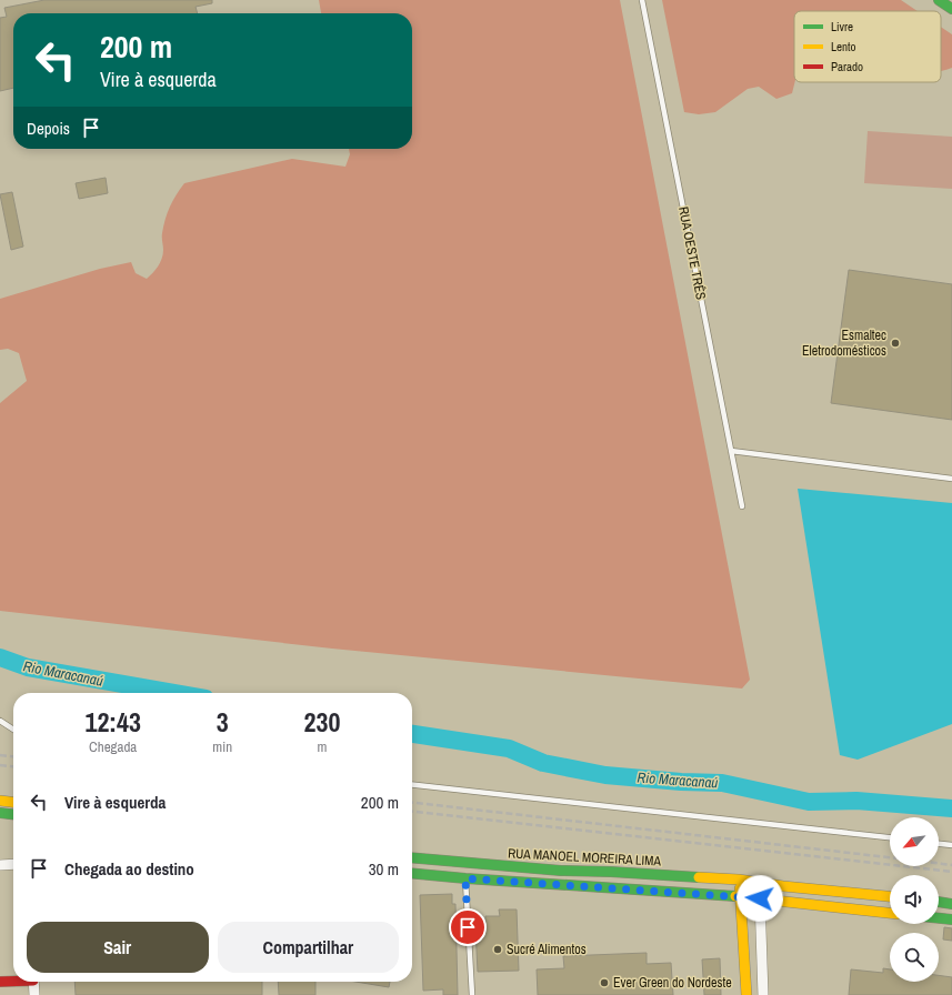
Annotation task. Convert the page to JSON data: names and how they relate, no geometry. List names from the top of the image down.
{
  "streets": {
    "street": ["RUA MANOEL MOREIRA LIMA"],
    "lane": ["RUA OESTE TRÊS"]
  },
  "water": ["Rio Maracanaú"],
  "places": ["Esmaltec Eletrodomésticos", "Sucré Alimentos", "Ever Green do Nordeste"],
  "legend": ["Livre", "Lento", "Parado"],
  "north": "bottom left",
  "page": {
    "turn": ["200 m", "Vire à esquerda"],
    "then": "Depois",
    "eta": [
      "12:43",
      "Chegada",
      "3",
      "min",
      "230",
      "m"
    ],
    "list": [
      {
        "name": "Vire à esquerda",
        "value": "200 m"
      },
      {
        "name": "Chegada ao destino",
        "value": "30 m"
      }
    ],
    "buttons": ["Sair", "Compartilhar"]
  }
}
